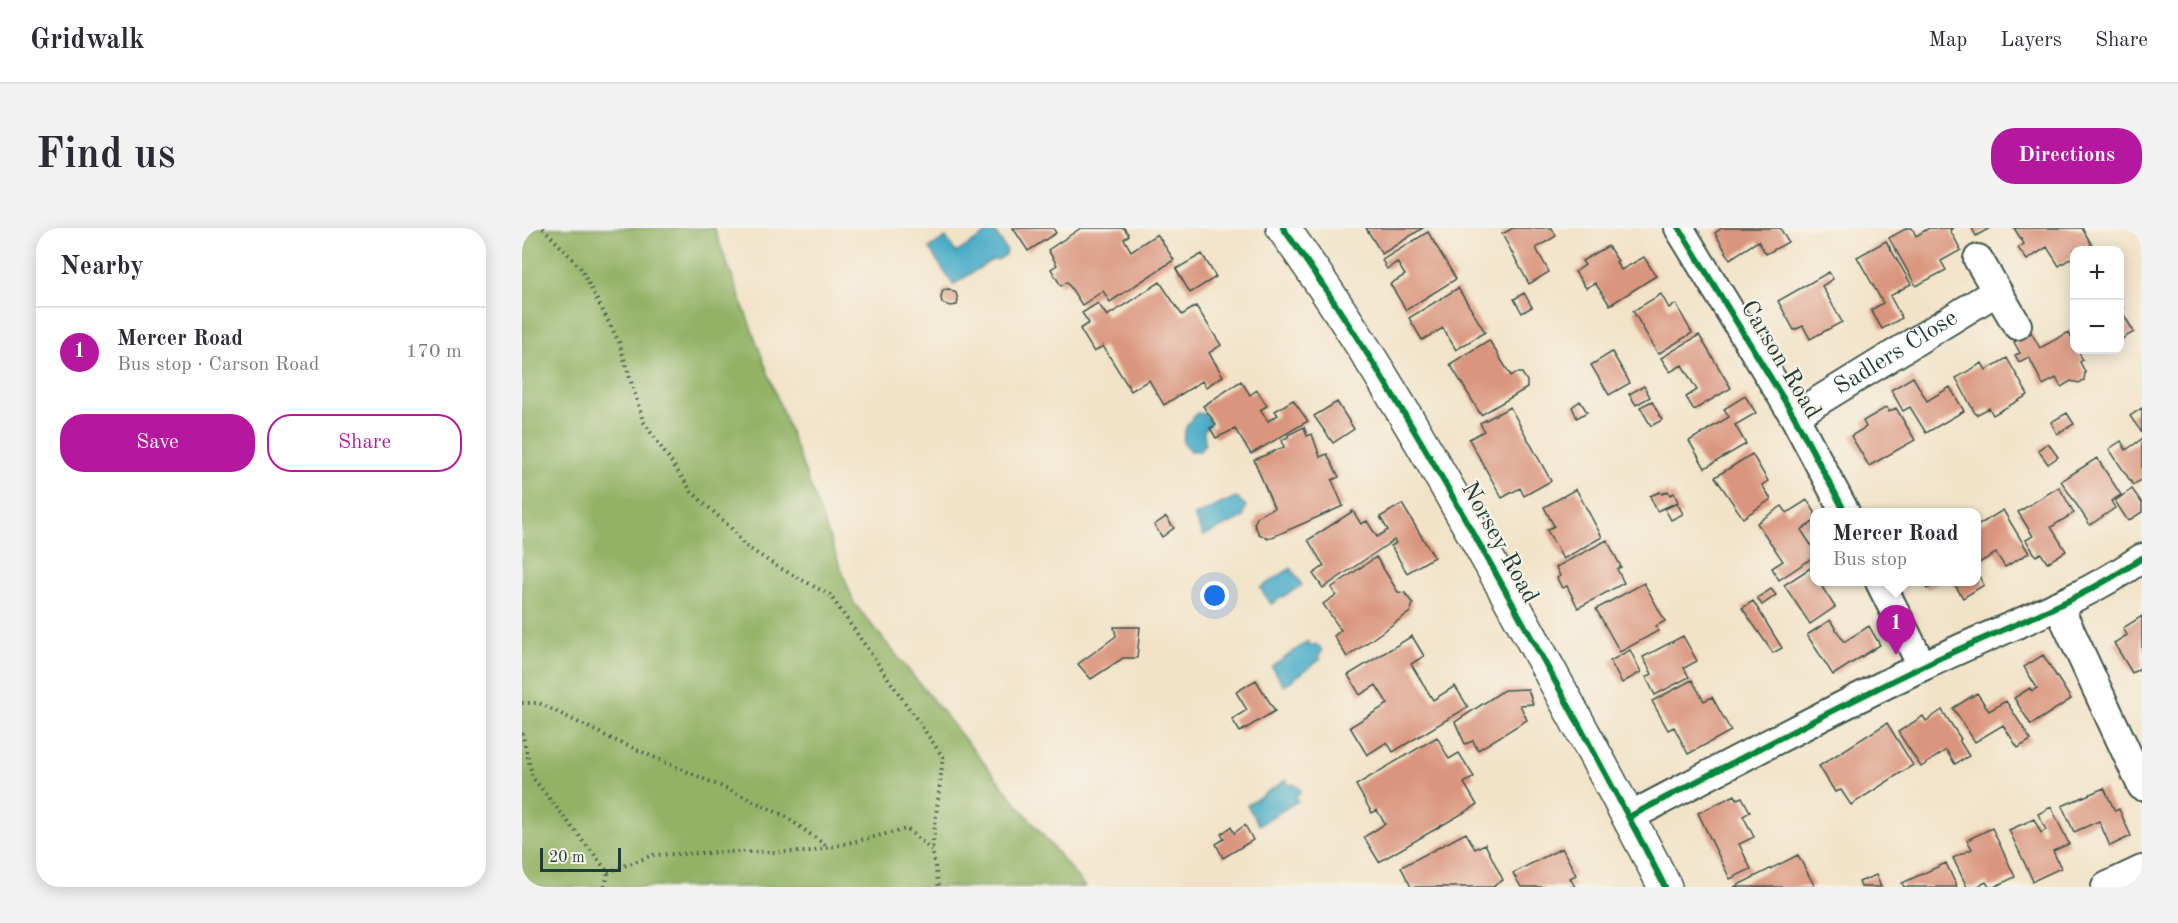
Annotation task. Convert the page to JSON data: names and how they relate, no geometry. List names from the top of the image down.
{
  "streets": {
    "street": ["Sadlers Close", "Carson Road", "Norsey Road"]
  },
  "crossings": [
    ["Sadlers Close", "Carson Road"]
  ],
  "scale_bar": "20 m",
  "page": {
    "header": "Gridwalk",
    "nav": ["Map", "Layers", "Share"],
    "buttons": [
      "Directions",
      ["Save", "Share"]
    ],
    "title": "Find us",
    "heading": "Nearby",
    "map_buttons": ["+", "−"],
    "list": [
      {
        "mark": "1",
        "name": "Mercer Road",
        "note": "Bus stop · Carson Road",
        "value": "170 m"
      }
    ],
    "popup": ["Mercer Road", "Bus stop"],
    "pins": "1",
    "scale": "20 m"
  }
}
